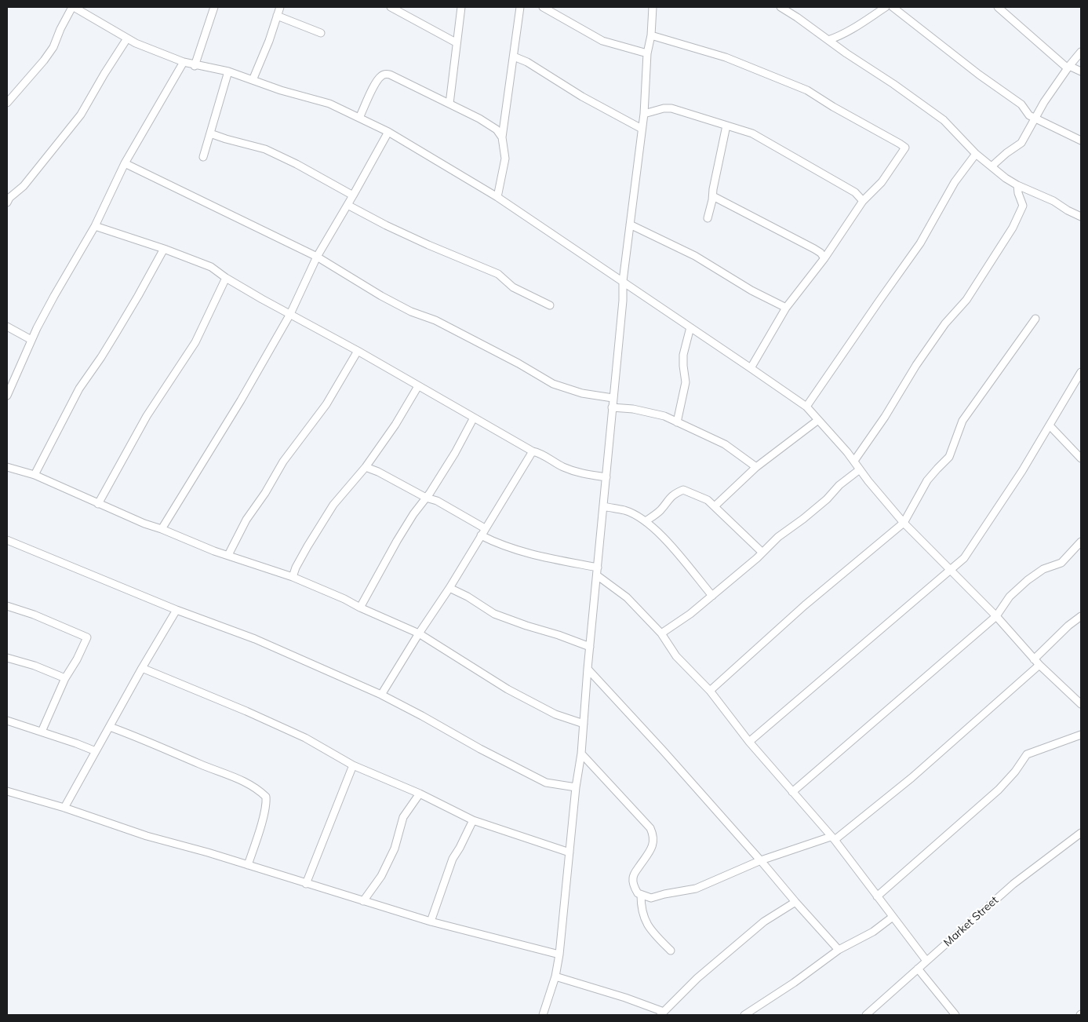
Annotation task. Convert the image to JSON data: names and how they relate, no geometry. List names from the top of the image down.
{
  "streets": {
    "street": ["Market Street"]
  }
}
